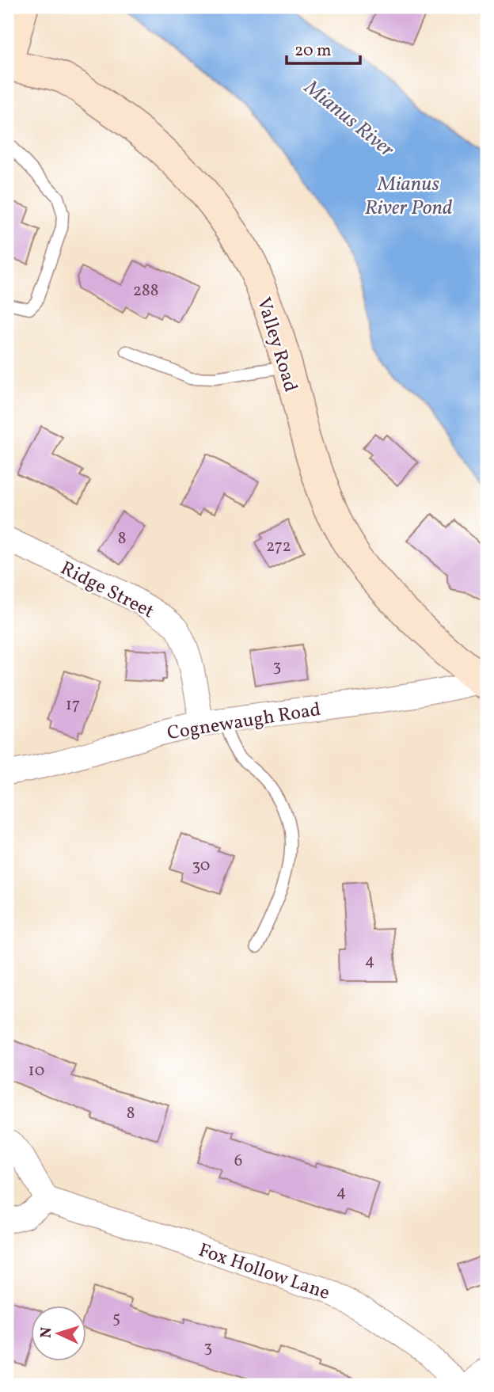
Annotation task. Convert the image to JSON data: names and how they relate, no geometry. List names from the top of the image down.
{
  "streets": {
    "main road": ["Valley Road"],
    "street": ["Ridge Street", "Cognewaugh Road", "Fox Hollow Lane"]
  },
  "crossings": [
    ["Valley Road", "Cognewaugh Road"],
    ["Ridge Street", "Cognewaugh Road"]
  ],
  "water": ["Mianus River", "Mianus River Pond"],
  "house_numbers": [
    "288",
    "8",
    "272",
    "3",
    "17",
    "30",
    "4",
    "10",
    "8",
    "6",
    "4",
    "5",
    "3"
  ],
  "scale_bar": "20 m",
  "north": "left"
}
